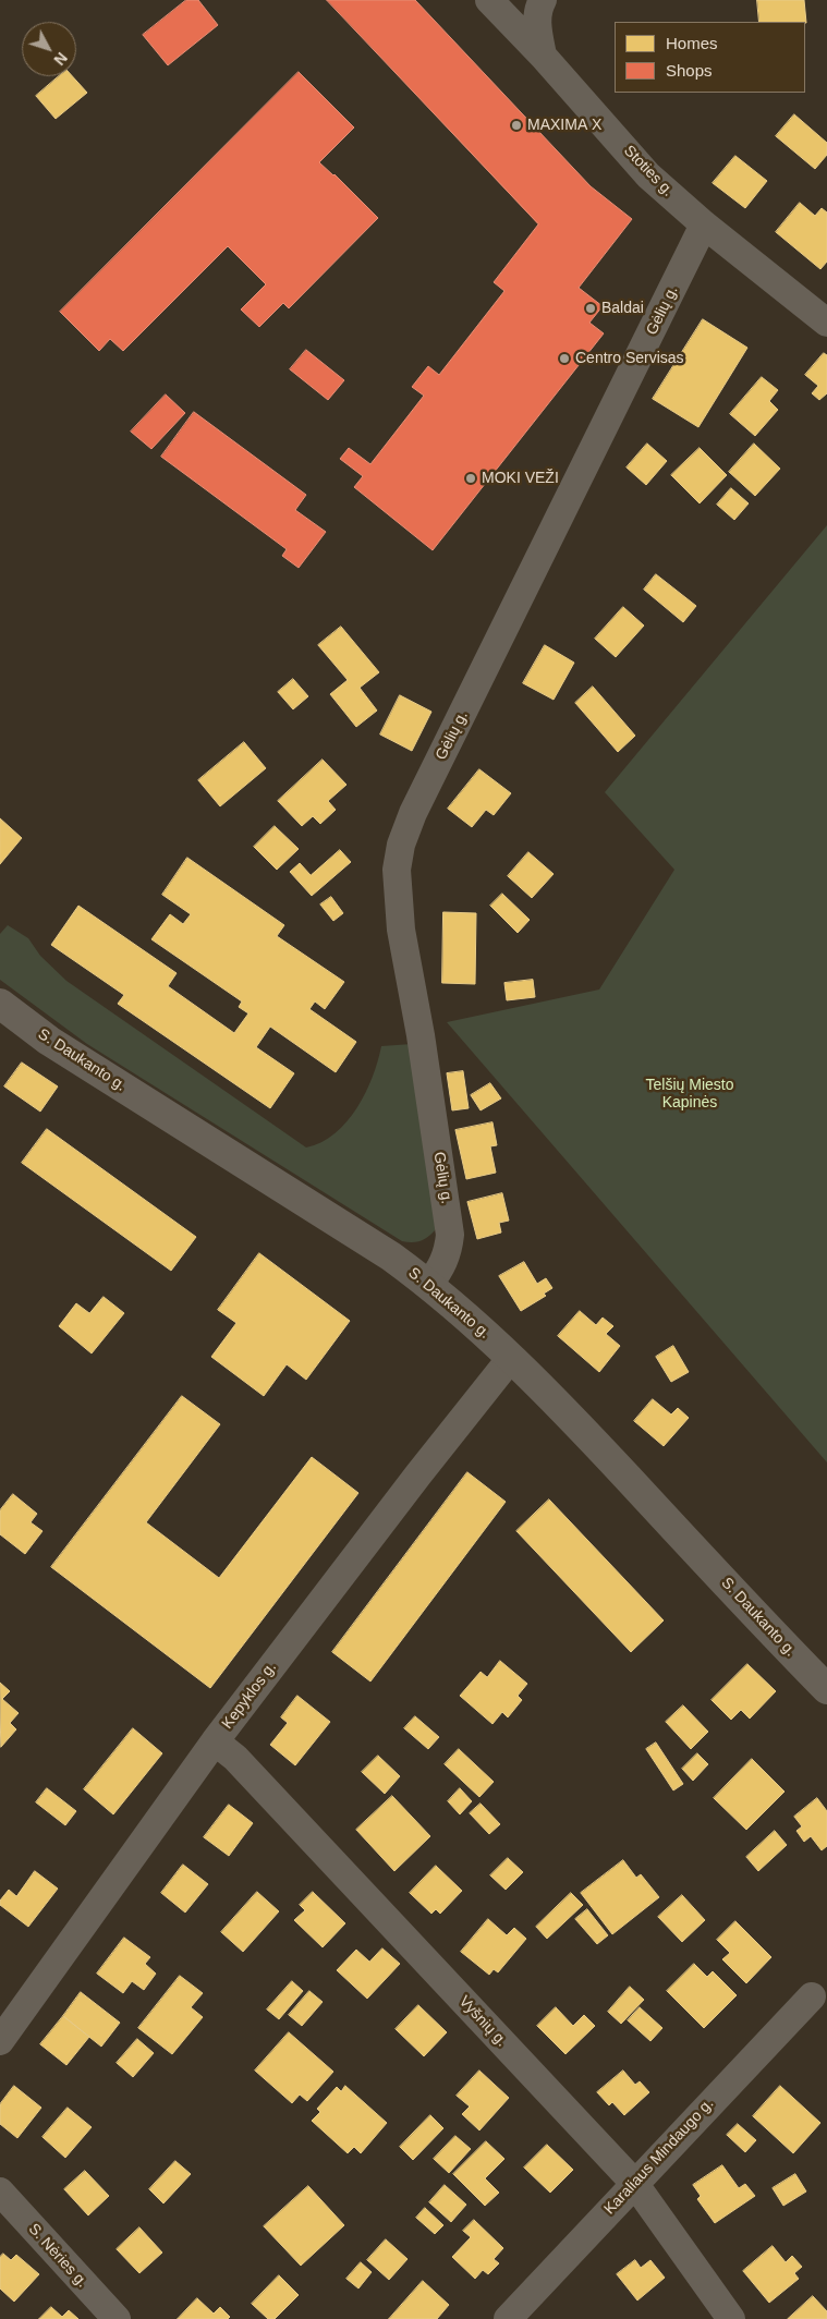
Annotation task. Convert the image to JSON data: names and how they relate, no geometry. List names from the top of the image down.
{
  "streets": {
    "main road": ["S. Daukanto g."],
    "street": [
      "Stoties g.",
      "Gėlių g.",
      "Kepyklos g.",
      "Vyšnių g.",
      "Karaliaus Mindaugo g.",
      "S. Nėries g."
    ]
  },
  "crossings": [
    ["Stoties g.", "Gėlių g."],
    ["Gėlių g.", "S. Daukanto g."],
    ["S. Daukanto g.", "Kepyklos g."],
    ["Kepyklos g.", "Vyšnių g."],
    ["Vyšnių g.", "Karaliaus Mindaugo g."]
  ],
  "parks": ["Telšių Miesto Kapinės"],
  "places": [
    "MAXIMA X",
    "Baldai",
    "Centro Servisas",
    "MOKI VEŽI"
  ],
  "legend": ["Homes", "Shops"],
  "north": "bottom right"
}
